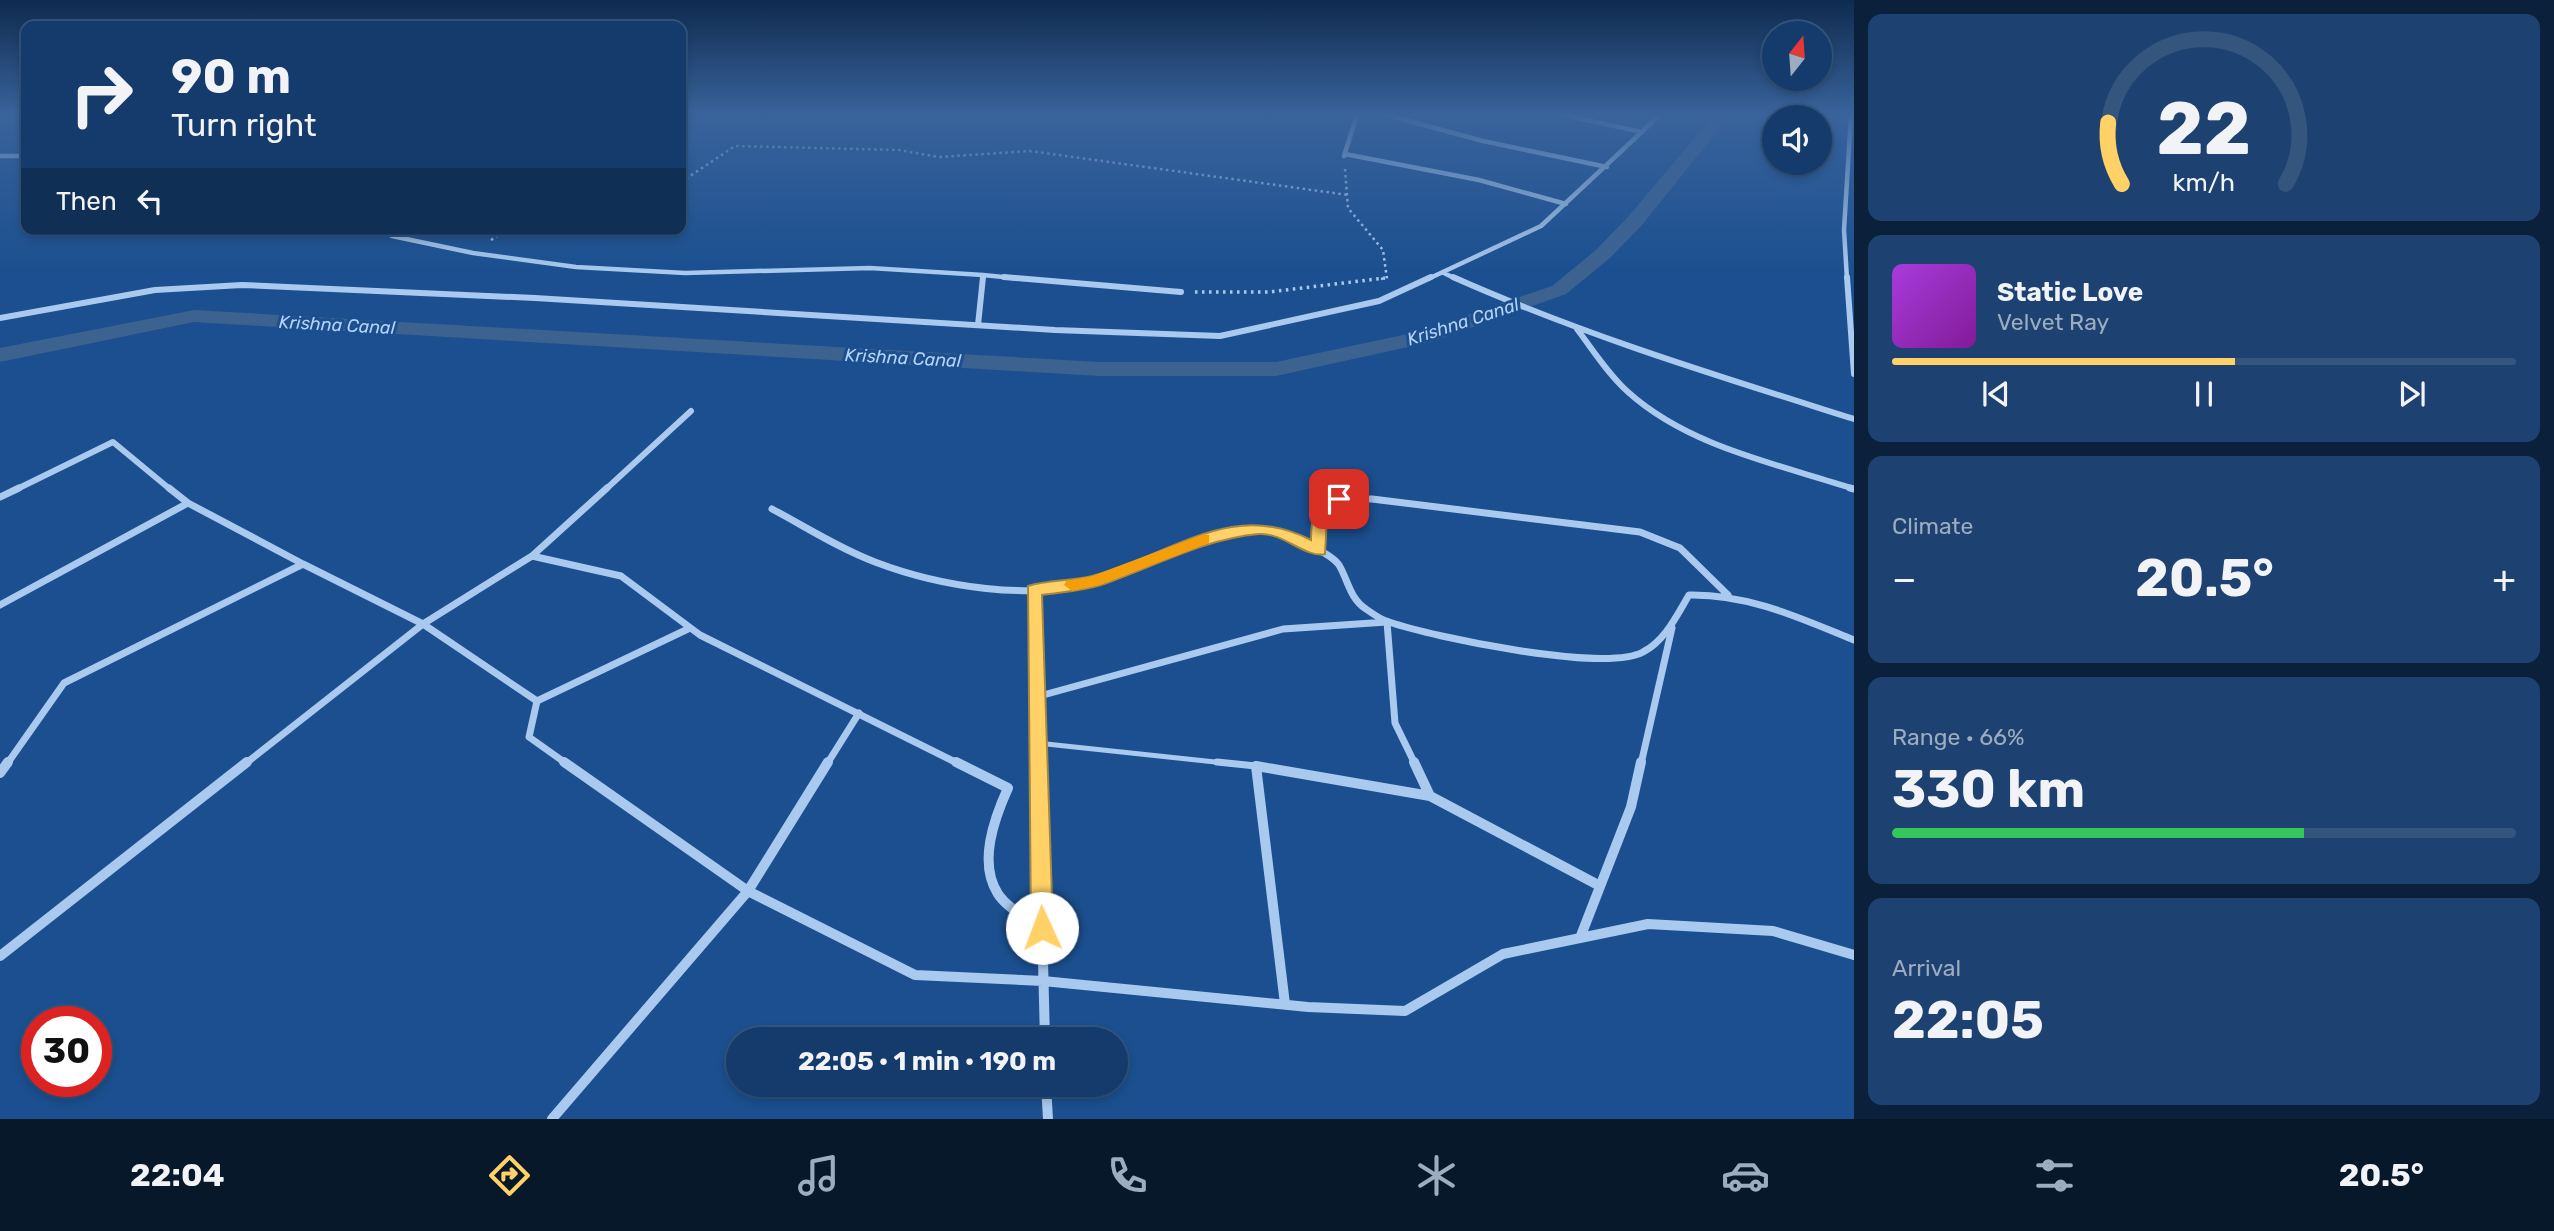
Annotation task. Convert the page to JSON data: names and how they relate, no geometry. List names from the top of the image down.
{
  "water": ["Krishna Canal"],
  "north": "top",
  "page": {
    "turn": ["90 m", "Turn right"],
    "then": "Then",
    "song": ["Static Love", "Velvet Ray"],
    "tile": [
      "Climate",
      ["Range · 66%", "330 km"],
      ["Arrival", "22:05"]
    ],
    "heat": ["−", "20.5°", "+"],
    "limit": "30",
    "trip": "22:05 · 1 min · 190 m",
    "tabs": ["22:04", "20.5°"],
    "gauge": ["22", "km/h"]
  }
}
